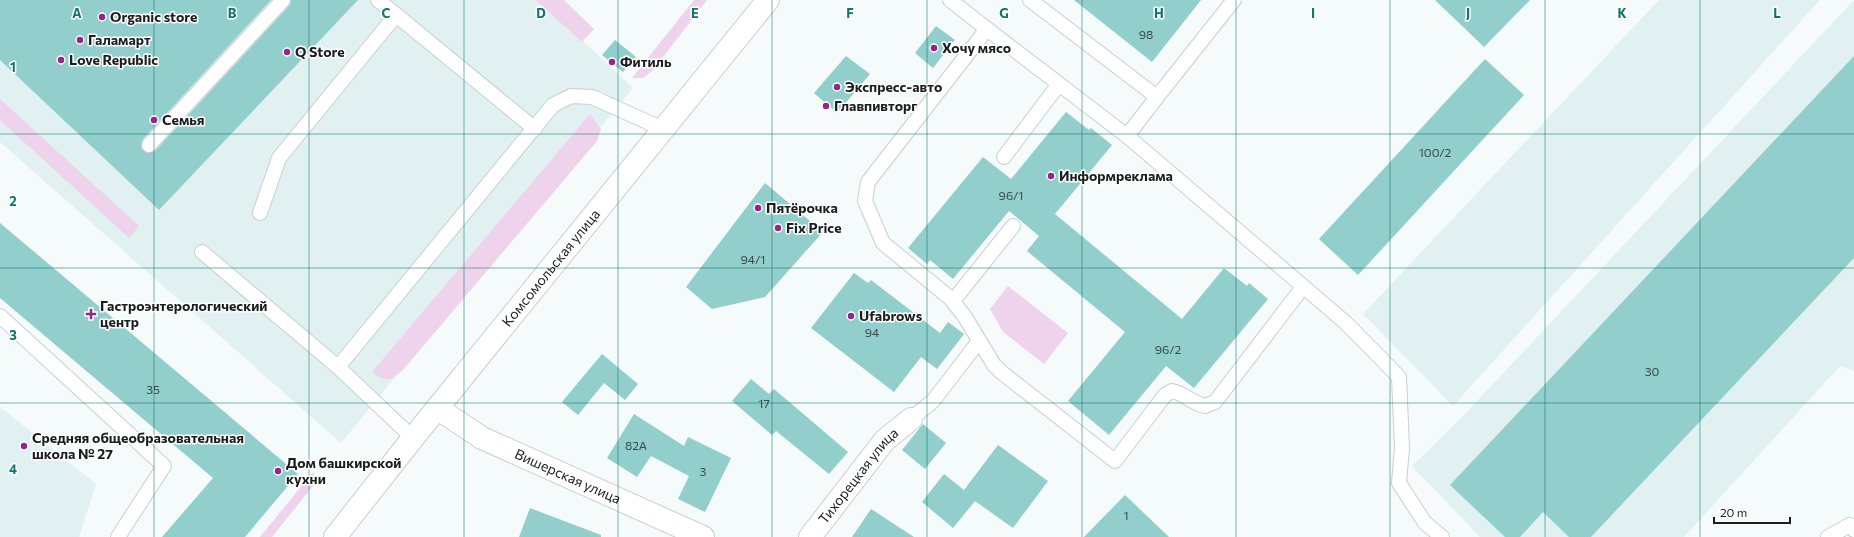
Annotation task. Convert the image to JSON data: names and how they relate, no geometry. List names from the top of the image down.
{
  "streets": {
    "main road": ["Комсомольская улица", "Вишерская улица", "Тихорецкая улица"]
  },
  "crossings": [
    ["Комсомольская улица", "Вишерская улица"]
  ],
  "places": {
    "other": [
      "Organic store",
      "Галамарт",
      "Хочу мясо",
      "Q Store",
      "Love Republic",
      "Фитиль",
      "Экспресс-авто",
      "Главпивторг",
      "Семья",
      "Информреклама",
      "Пятёрочка",
      "Fix Price",
      "Ufabrows",
      "Средняя общеобразовательная школа № 27",
      "Дом башкирской кухни"
    ],
    "health": ["Гастроэнтерологический центр"]
  },
  "house_numbers": [
    "98",
    "100/2",
    "96/1",
    "94/1",
    "94",
    "96/2",
    "30",
    "35",
    "17",
    "82А",
    "3",
    "1"
  ],
  "scale_bar": "20 m",
  "grid": {
    "columns": [
      "A",
      "B",
      "C",
      "D",
      "E",
      "F",
      "G",
      "H",
      "I",
      "J",
      "K",
      "L"
    ],
    "rows": [
      "1",
      "2",
      "3",
      "4"
    ]
  }
}
